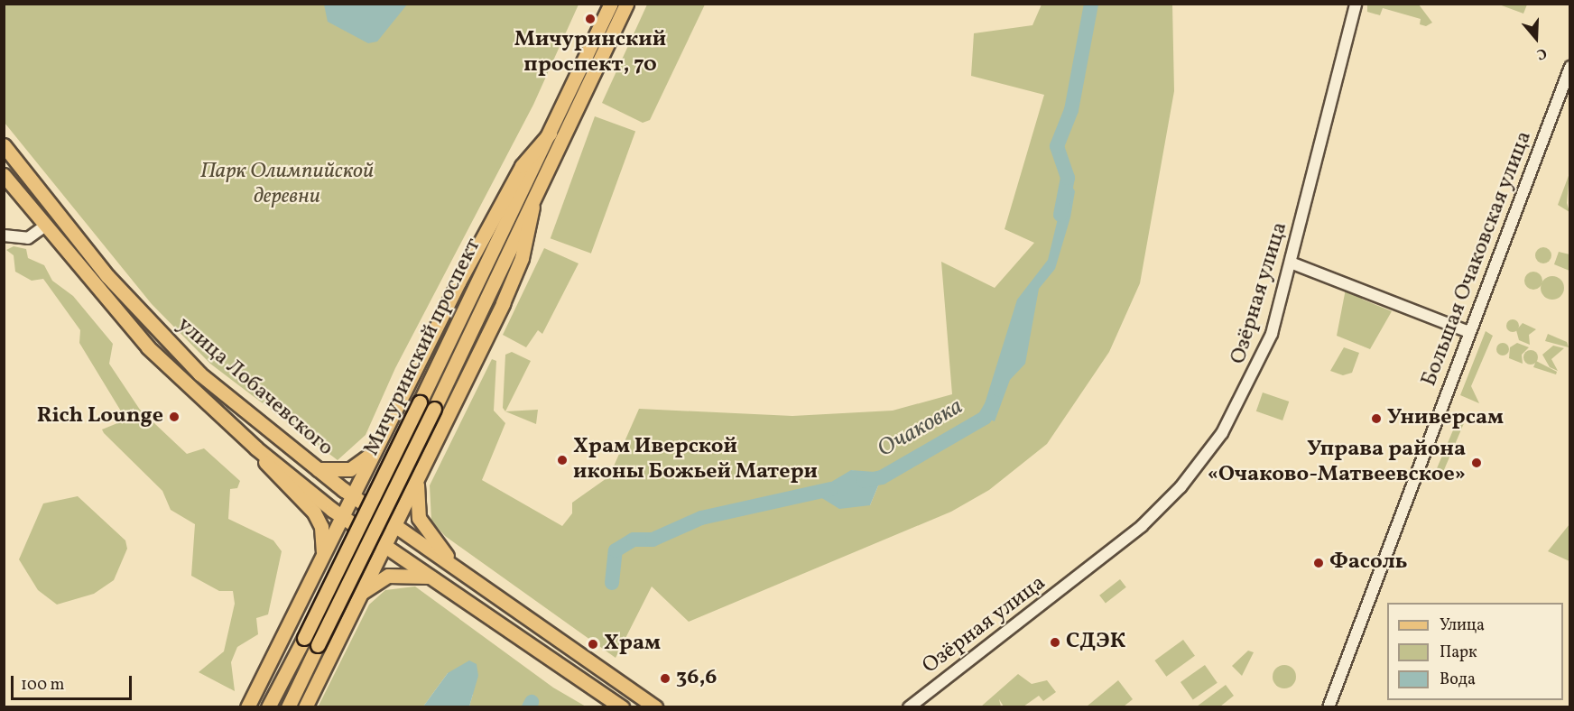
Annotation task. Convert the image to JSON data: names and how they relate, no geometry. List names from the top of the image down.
{
  "streets": {
    "main road": ["Мичуринский проспект", "улица Лобачевского"],
    "street": ["Большая Очаковская улица", "Озёрная улица"]
  },
  "water": ["Очаковка"],
  "parks": ["Парк Олимпийской деревни"],
  "places": [
    "Мичуринский проспект, 70",
    "Rich Lounge",
    "Универсам",
    "Храм Иверской иконы Божьей Матери",
    "Управа района «Очаково-Матвеевское»",
    "Фасоль",
    "СДЭК",
    "Храм",
    "36,6"
  ],
  "legend": ["Улица", "Парк", "Вода"],
  "scale_bar": "100 m",
  "north": "bottom"
}
